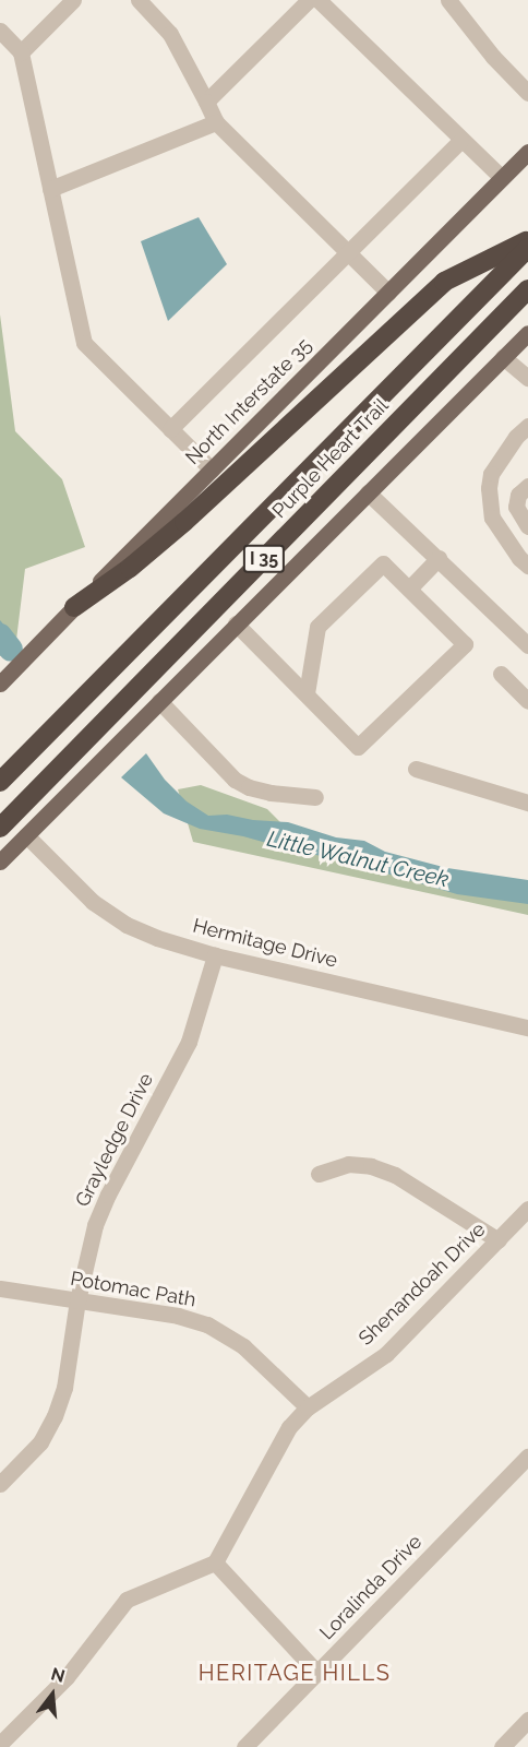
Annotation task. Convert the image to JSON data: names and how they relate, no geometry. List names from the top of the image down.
{
  "streets": {
    "highway": ["Purple Heart Trail", "I 35"],
    "main road": ["North Interstate 35"],
    "street": [
      "Hermitage Drive",
      "Grayledge Drive",
      "Shenandoah Drive",
      "Potomac Path",
      "Loralinda Drive"
    ]
  },
  "crossings": [
    ["Hermitage Drive", "Grayledge Drive"],
    ["Grayledge Drive", "Potomac Path"],
    ["Shenandoah Drive", "Potomac Path"]
  ],
  "districts": ["HERITAGE HILLS"],
  "water": ["Little Walnut Creek"],
  "north": "top"
}
